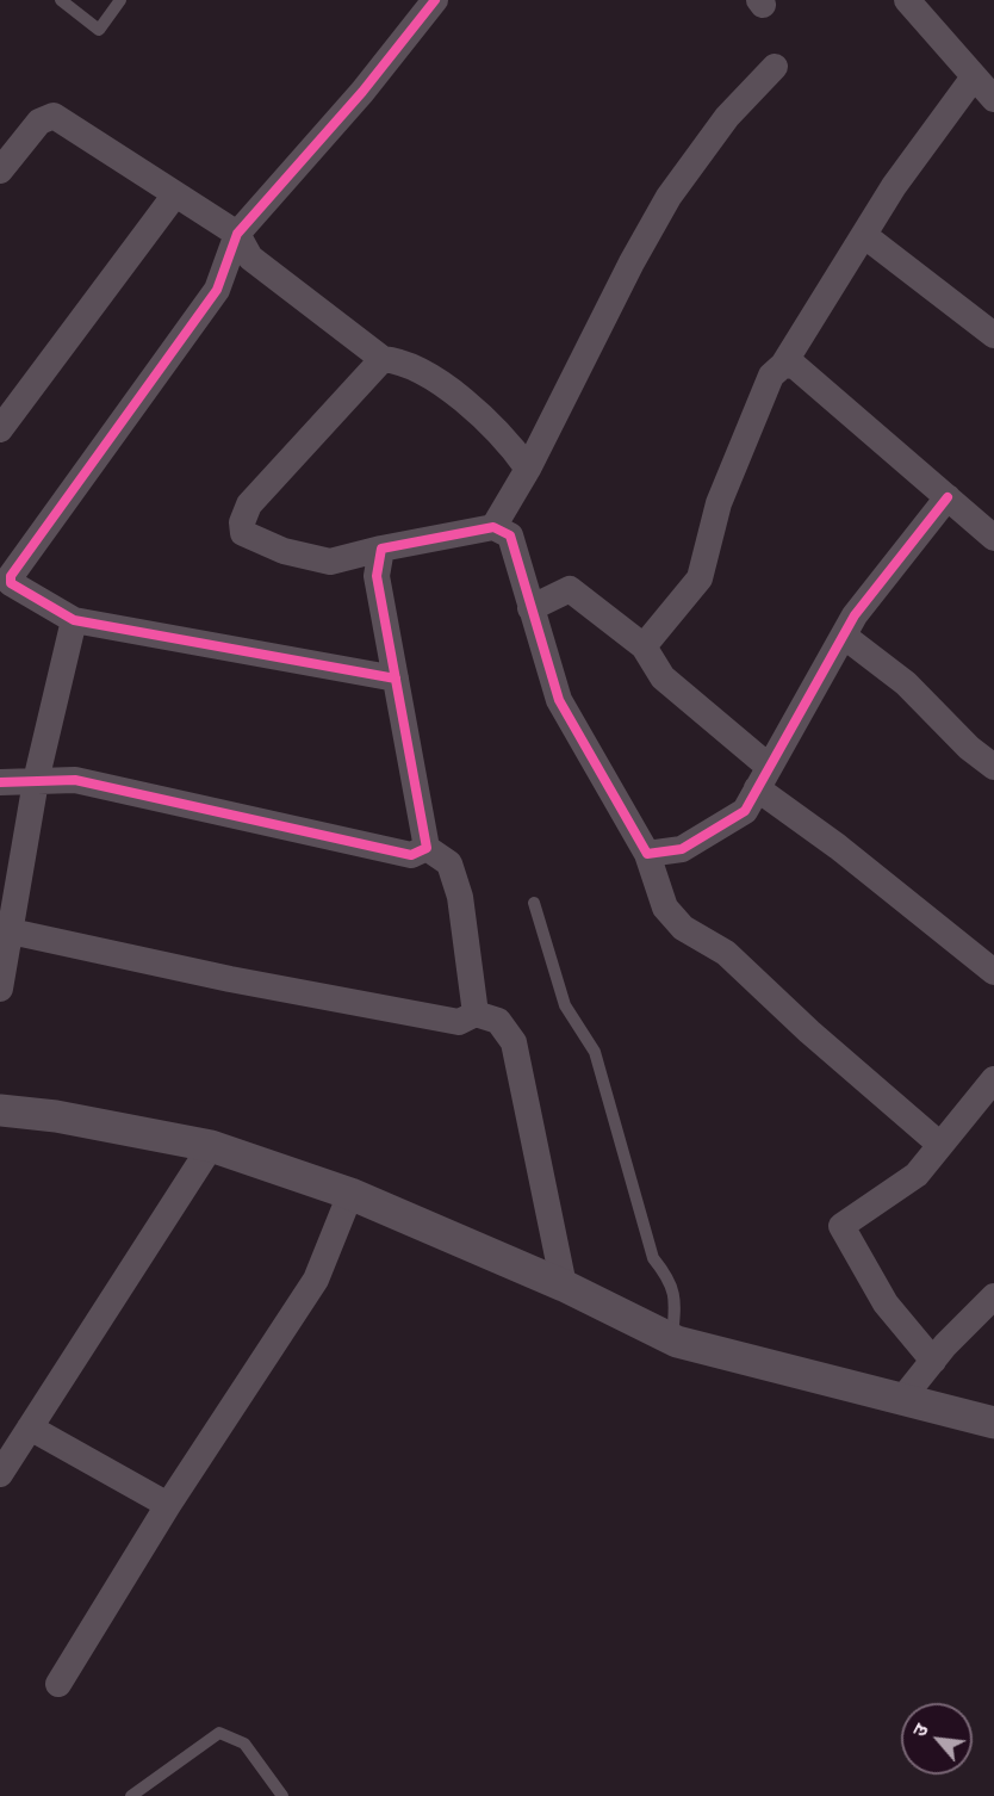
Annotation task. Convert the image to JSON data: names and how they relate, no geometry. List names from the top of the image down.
{
  "north": "top left"
}
